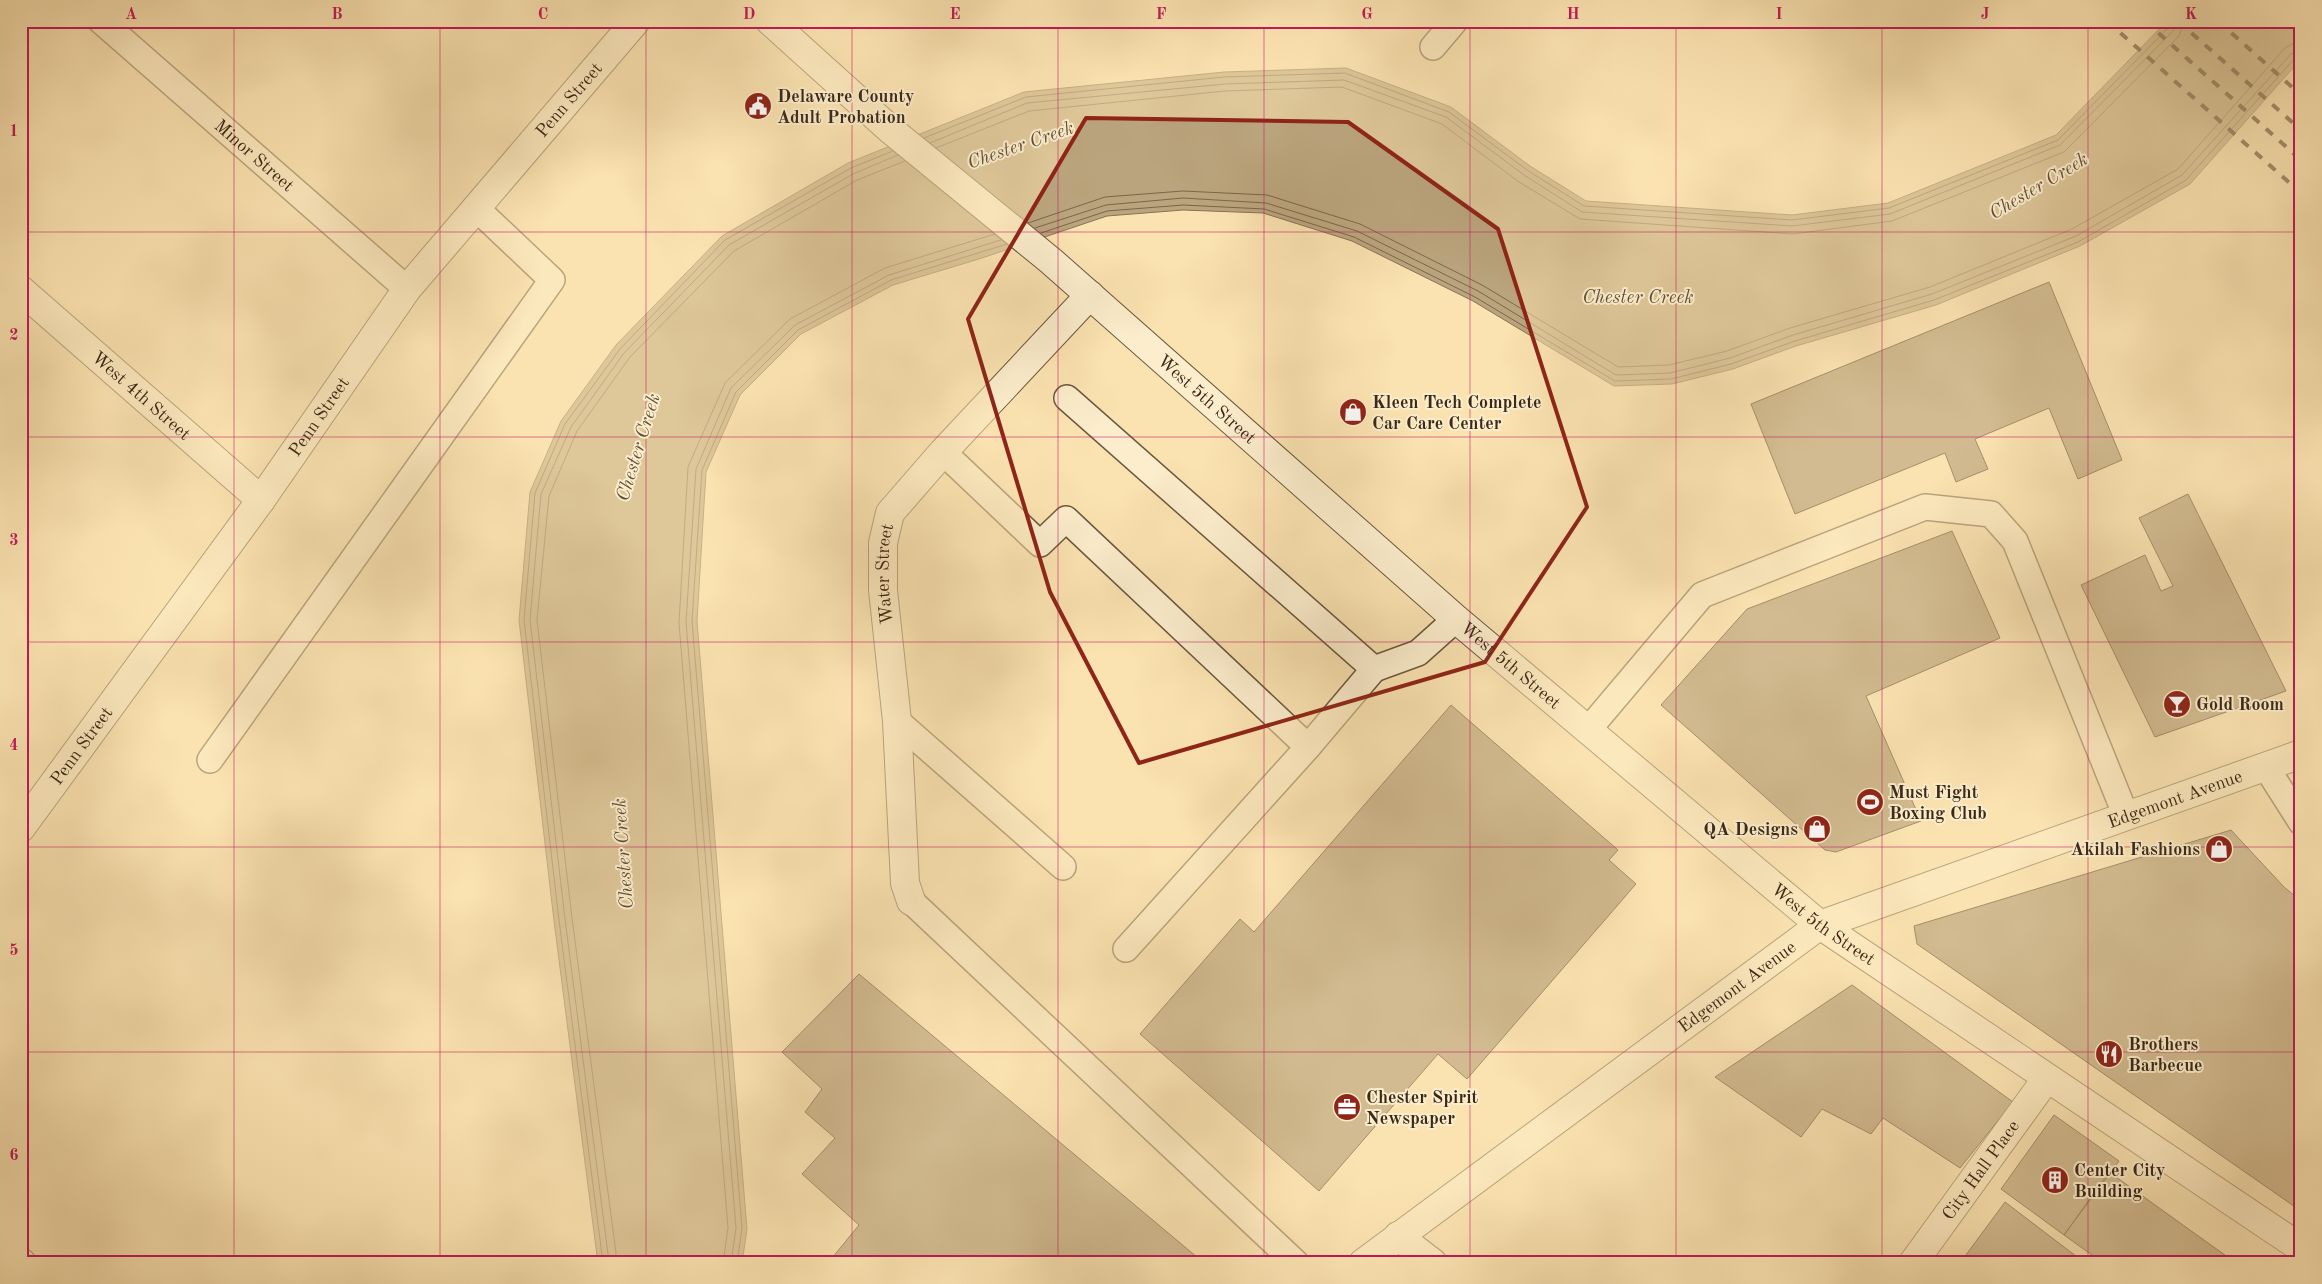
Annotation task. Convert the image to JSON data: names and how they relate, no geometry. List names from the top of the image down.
{
  "streets": {
    "street": [
      "Penn Street",
      "West 4th Street",
      "West 5th Street",
      "Water Street",
      "Edgemont Avenue",
      "City Hall Place"
    ],
    "lane": ["Minor Street"]
  },
  "crossings": [
    ["Penn Street", "Minor Street"],
    ["Penn Street", "West 4th Street"],
    ["West 5th Street", "Water Street"],
    ["West 5th Street", "Edgemont Avenue"],
    ["West 5th Street", "City Hall Place"]
  ],
  "water": ["Chester Creek"],
  "places": {
    "public building": ["Delaware County Adult Probation"],
    "shop": ["Kleen Tech Complete Car Care Center", "QA Designs", "Akilah Fashions"],
    "bar": ["Gold Room"],
    "sports": ["Must Fight Boxing Club"],
    "restaurant": ["Brothers Barbecue"],
    "office": ["Chester Spirit Newspaper"],
    "building": ["Center City Building"]
  },
  "grid": {
    "columns": [
      "A",
      "B",
      "C",
      "D",
      "E",
      "F",
      "G",
      "H",
      "I",
      "J",
      "K"
    ],
    "rows": [
      "1",
      "2",
      "3",
      "4",
      "5",
      "6"
    ]
  }
}
